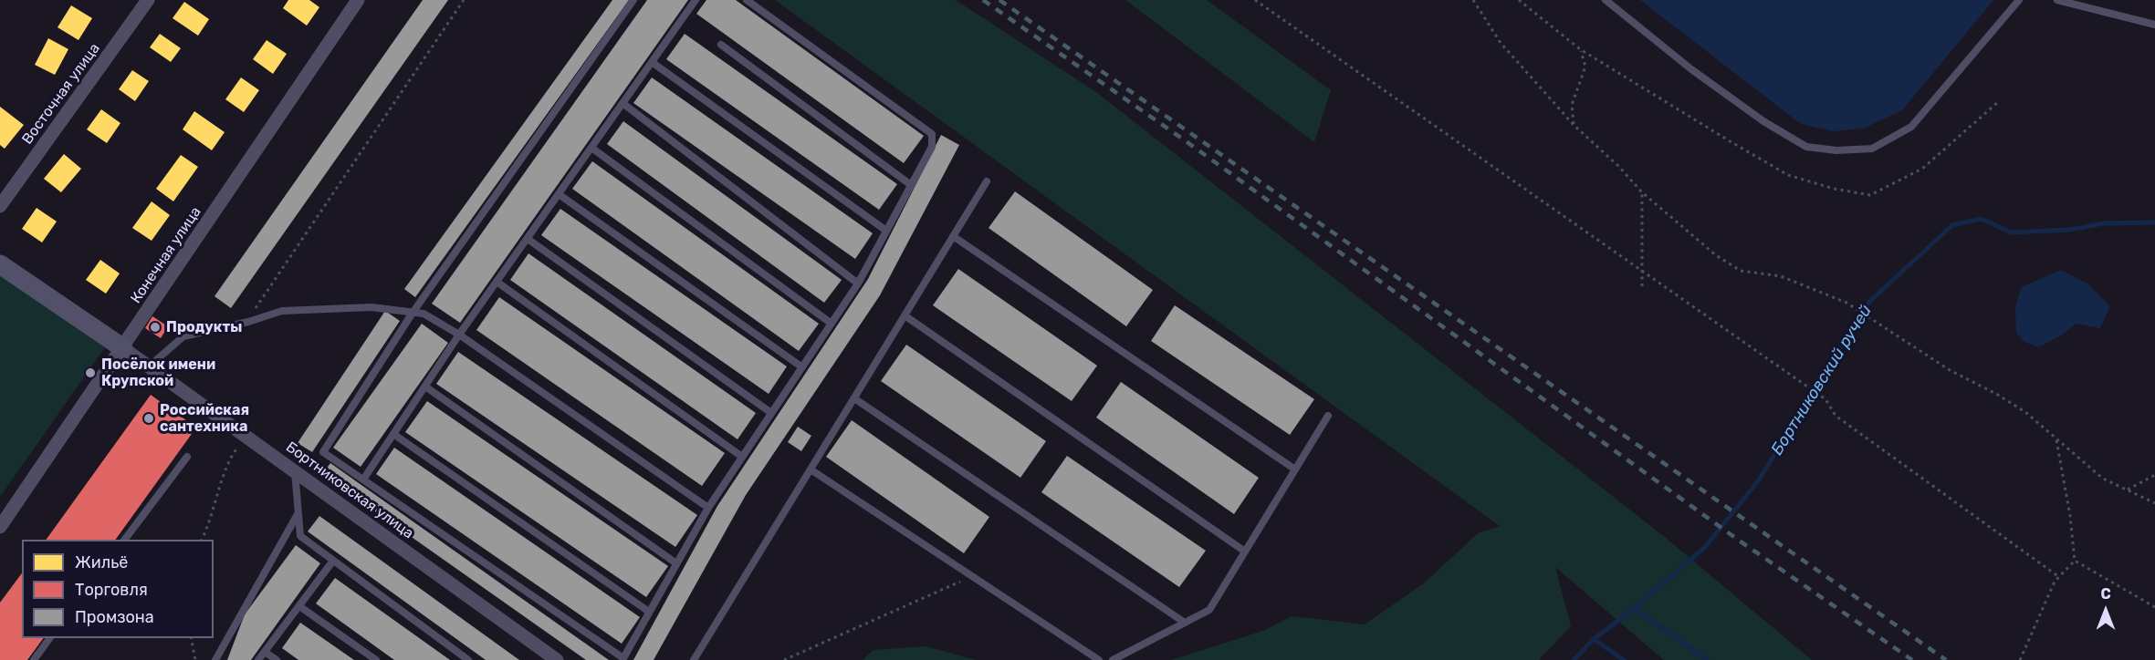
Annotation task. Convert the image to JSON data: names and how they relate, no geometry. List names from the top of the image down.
{
  "streets": {
    "street": ["Восточная улица", "Конечная улица", "Бортниковская улица"]
  },
  "crossings": [
    ["Конечная улица", "Бортниковская улица"]
  ],
  "water": ["Бортниковский ручей"],
  "places": ["Продукты", "Посёлок имени Крупской", "Российская сантехника"],
  "legend": ["Жильё", "Торговля", "Промзона"],
  "north": "top"
}
